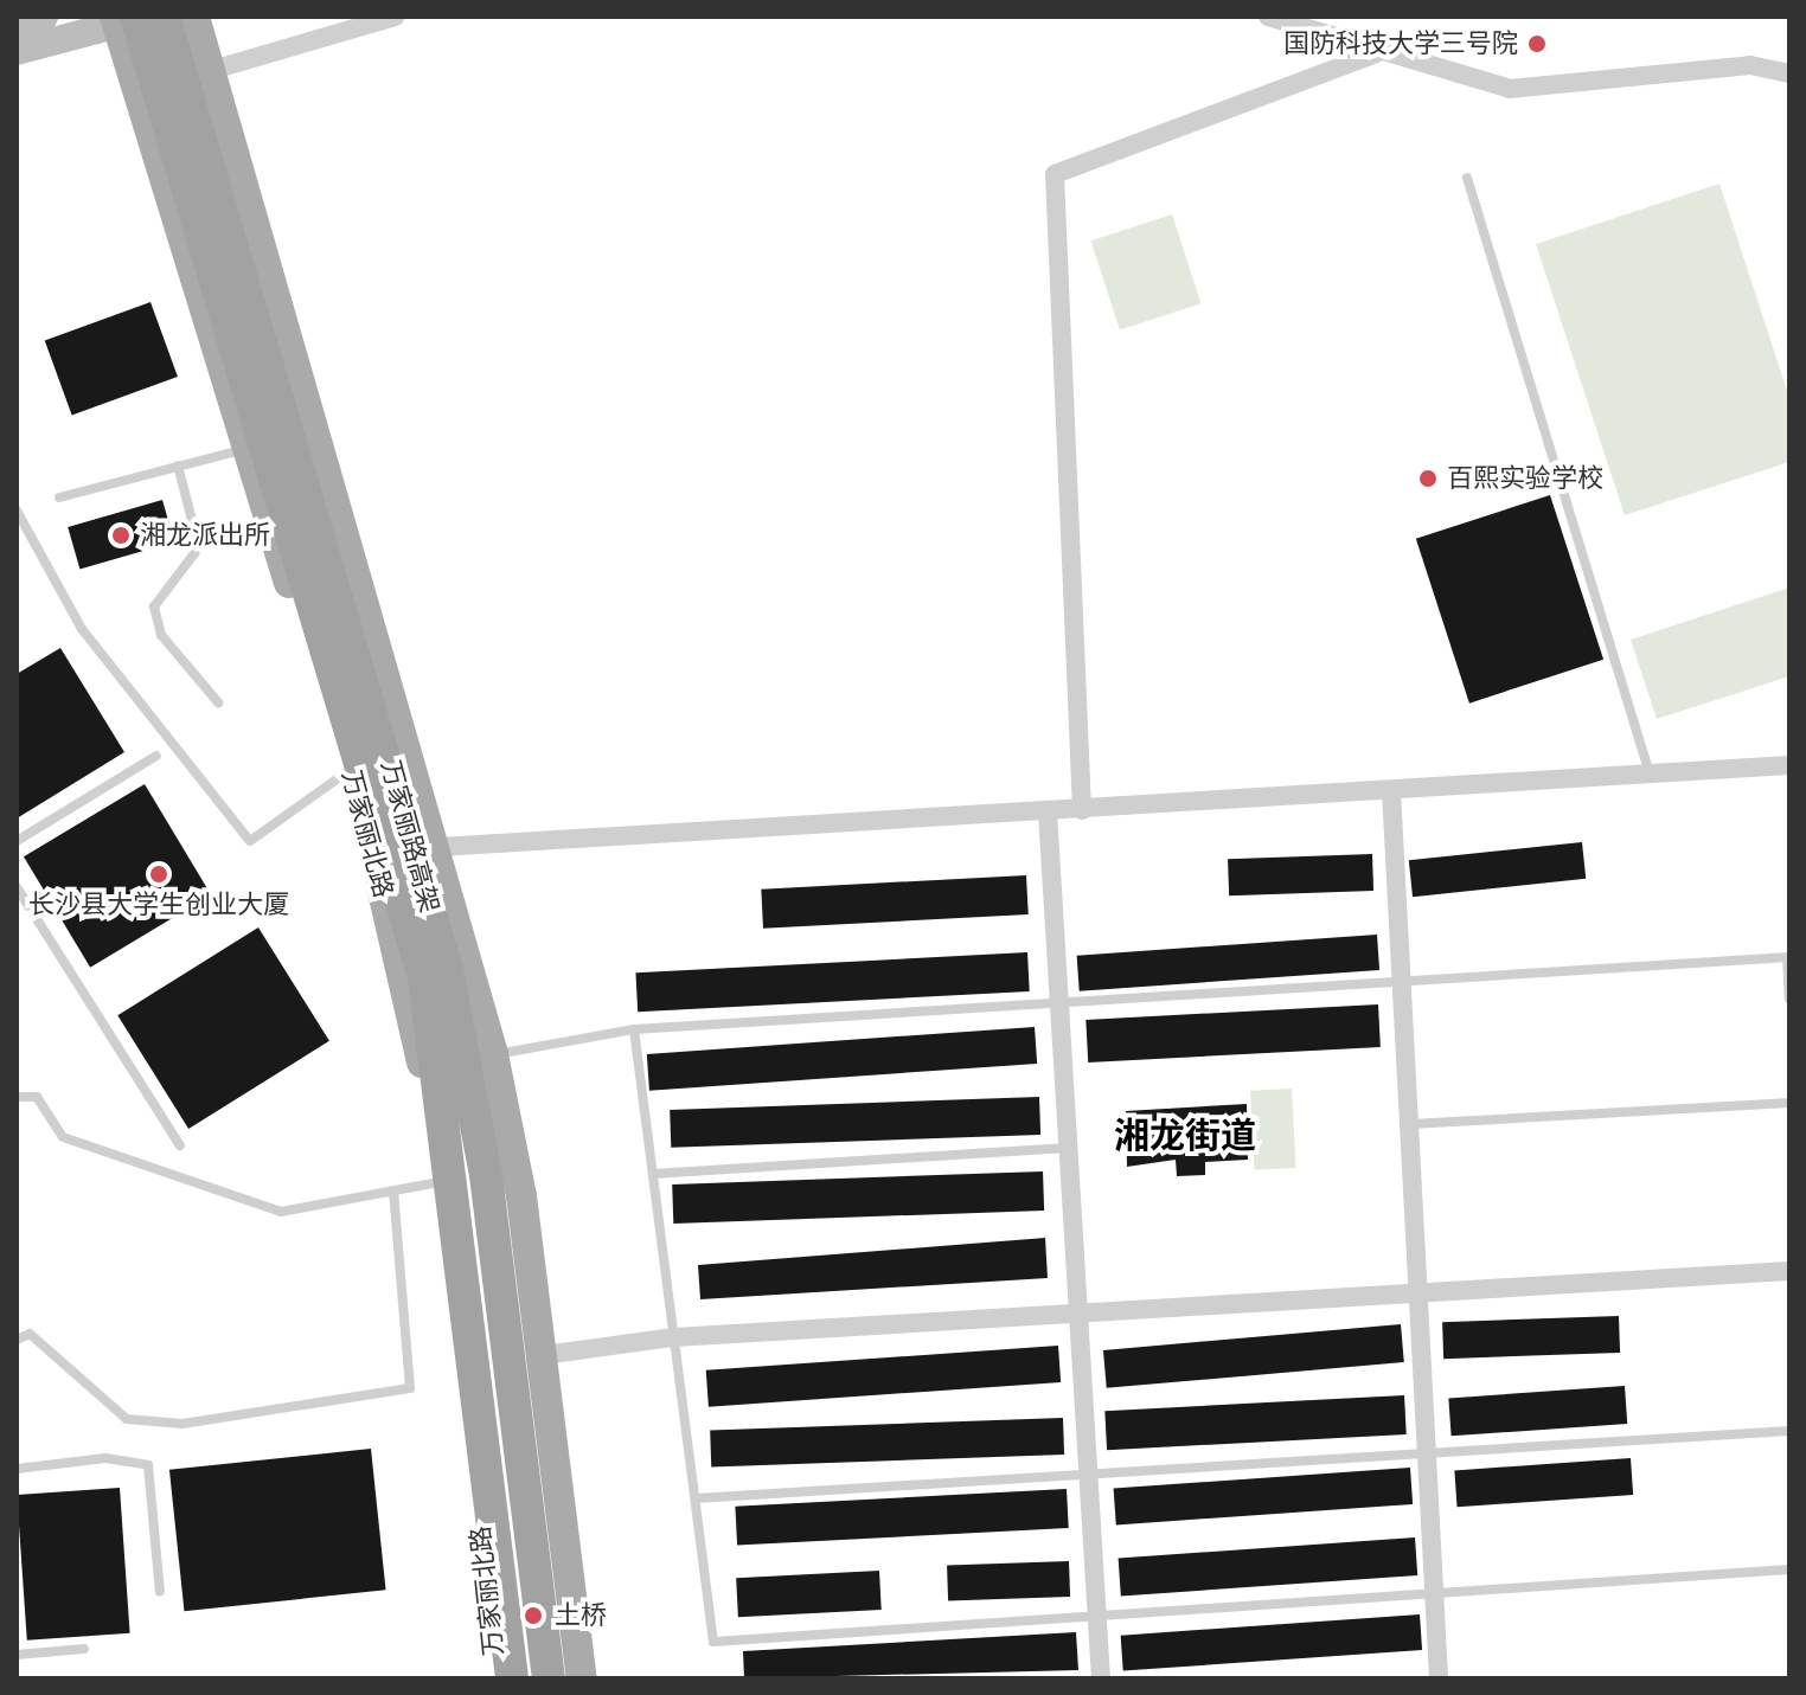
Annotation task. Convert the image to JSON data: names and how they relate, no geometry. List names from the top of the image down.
{
  "streets": {
    "highway": ["万家丽路高架"],
    "main road": ["万家丽北路"]
  },
  "crossings": [
    ["万家丽北路", "万家丽路高架"]
  ],
  "districts": ["湘龙街道"],
  "places": [
    "国防科技大学三号院",
    "百熙实验学校",
    "湘龙派出所",
    "长沙县大学生创业大厦",
    "土桥"
  ]
}
